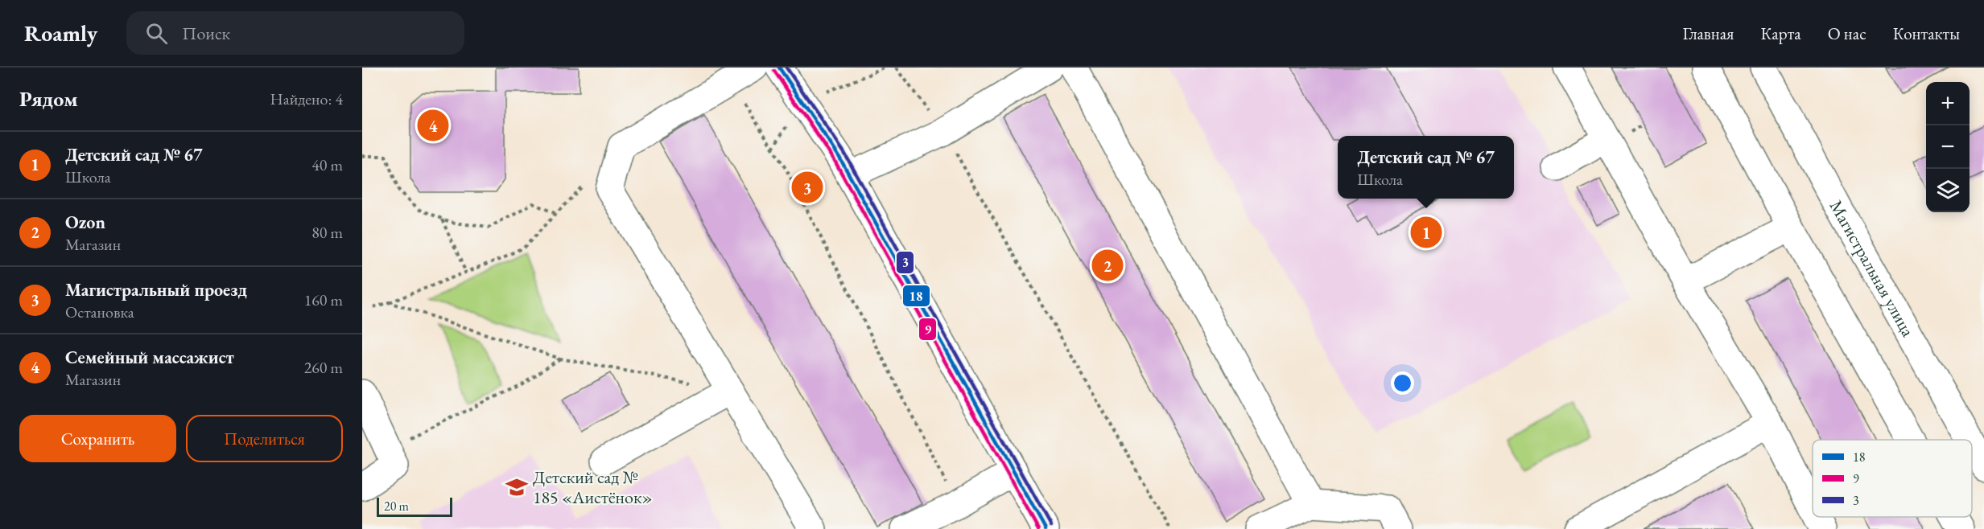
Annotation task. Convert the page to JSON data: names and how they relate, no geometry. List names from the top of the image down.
{
  "streets": {
    "street": ["Магистральная улица"]
  },
  "places": {
    "school or university": ["Детский сад № 185 «Аистёнок»"]
  },
  "lines": ["transit line 18", "transit line 3", "transit line 9"],
  "legend": ["18", "9", "3"],
  "scale_bar": "20 m",
  "page": {
    "header": "Roamly",
    "search": "Поиск",
    "nav": [
      "Главная",
      "Карта",
      "О нас",
      "Контакты"
    ],
    "heading": ["Рядом", "Найдено: 4"],
    "map_buttons": ["+", "−"],
    "pins": [
      "4",
      "3",
      "1",
      "2"
    ],
    "list": [
      {
        "mark": "1",
        "name": "Детский сад № 67",
        "note": "Школа",
        "value": "40 m"
      },
      {
        "mark": "2",
        "name": "Ozon",
        "note": "Магазин",
        "value": "80 m"
      },
      {
        "mark": "3",
        "name": "Магистральный проезд",
        "note": "Остановка",
        "value": "160 m"
      },
      {
        "mark": "4",
        "name": "Семейный массажист",
        "note": "Магазин",
        "value": "260 m"
      }
    ],
    "popup": ["Детский сад № 67", "Школа"],
    "buttons": ["Сохранить", "Поделиться"],
    "scale": "20 m"
  }
}
